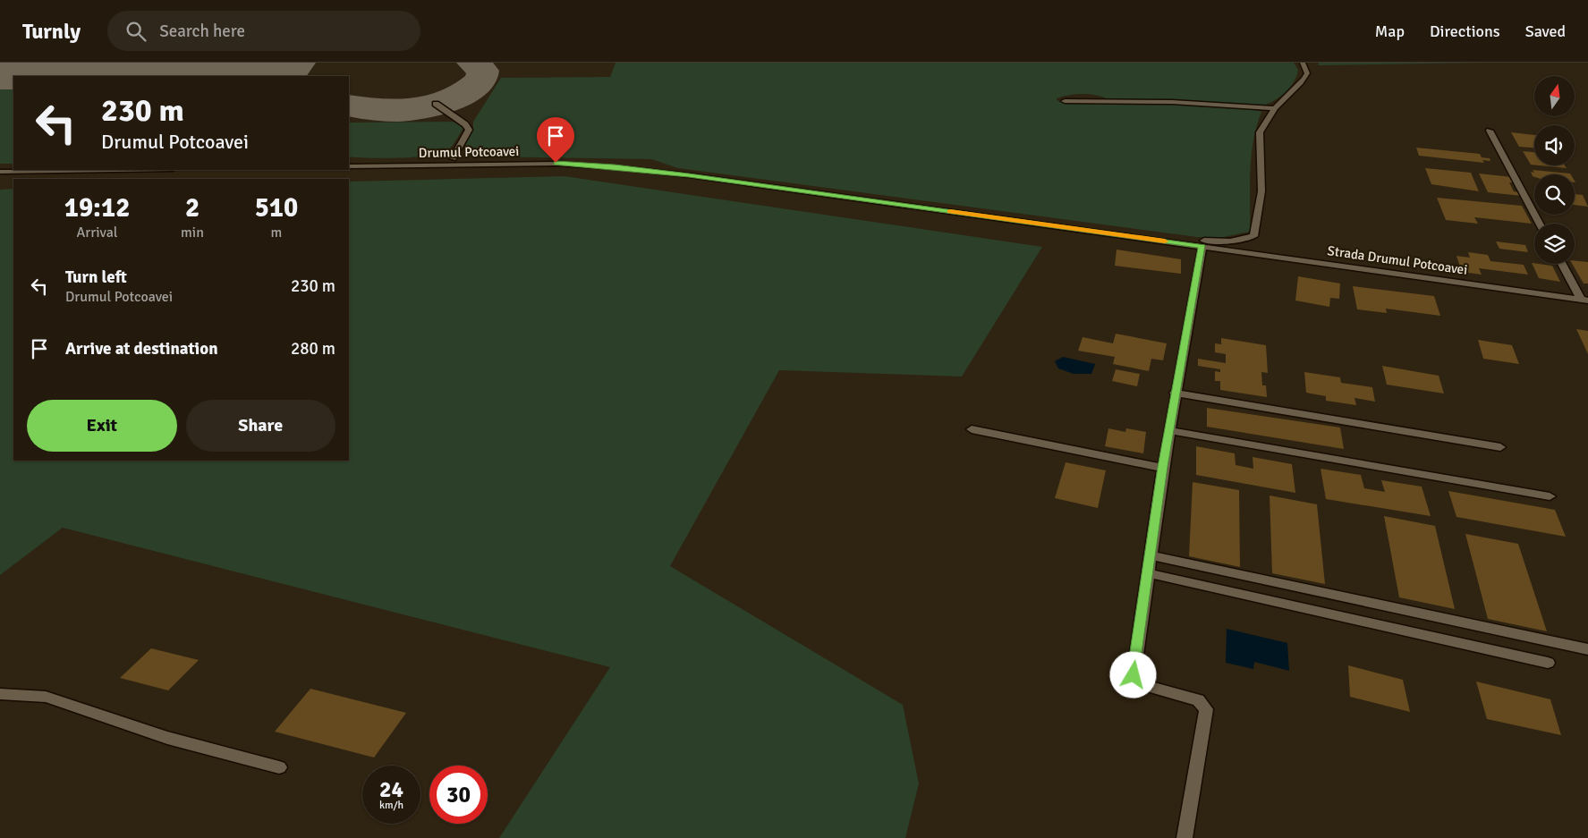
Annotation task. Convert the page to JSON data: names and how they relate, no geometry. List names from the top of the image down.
{
  "streets": {
    "street": ["Drumul Potcoavei", "Strada Drumul Potcoavei"]
  },
  "crossings": [
    ["Drumul Potcoavei", "Strada Drumul Potcoavei"]
  ],
  "north": "top",
  "page": {
    "header": "Turnly",
    "search": "Search here",
    "nav": ["Map", "Directions", "Saved"],
    "turn": ["230 m", "Drumul Potcoavei"],
    "eta": [
      "19:12",
      "Arrival",
      "2",
      "min",
      "510",
      "m"
    ],
    "list": [
      {
        "name": "Turn left",
        "note": "Drumul Potcoavei",
        "value": "230 m"
      },
      {
        "name": "Arrive at destination",
        "value": "280 m"
      }
    ],
    "buttons": ["Exit", "Share"],
    "speed": "24 km/h",
    "limit": "30"
  }
}
